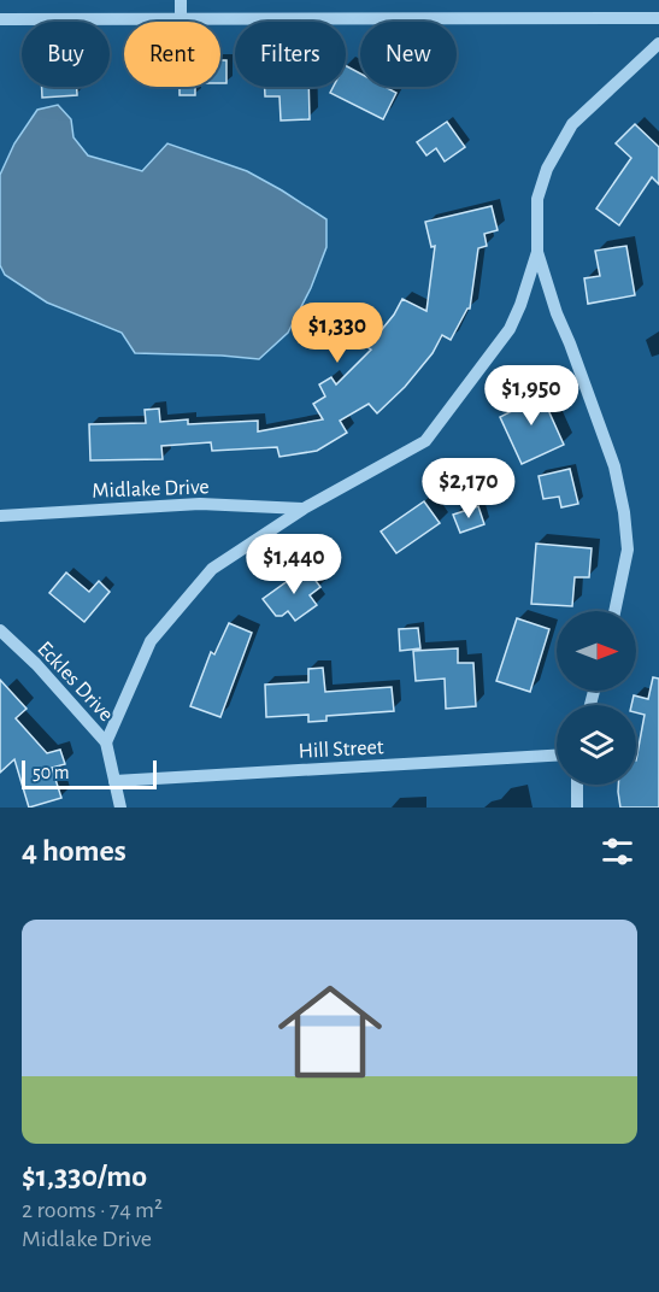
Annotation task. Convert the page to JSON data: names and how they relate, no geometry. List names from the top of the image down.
{
  "streets": {
    "street": ["Midlake Drive", "Eckles Drive", "Hill Street"]
  },
  "crossings": [
    ["Eckles Drive", "Hill Street"]
  ],
  "scale_bar": "50 m",
  "north": "right",
  "page": {
    "chip": [
      "Buy",
      "Rent",
      "Filters",
      "New"
    ],
    "price": [
      "$1,330",
      "$1,950",
      "$2,170",
      "$1,440"
    ],
    "scale": "50 m",
    "heading": "4 homes",
    "list": [
      {
        "name": "$1,330/mo",
        "note": "2 rooms · 74 m² · Midlake Drive"
      }
    ]
  }
}
